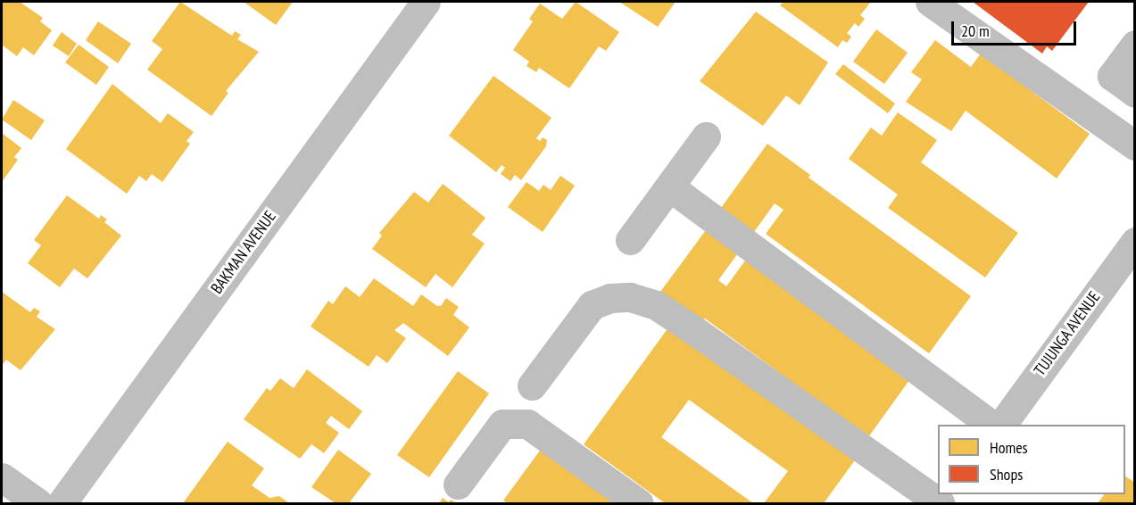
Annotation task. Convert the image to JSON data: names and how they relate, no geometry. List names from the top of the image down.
{
  "streets": {
    "street": ["BAKMAN AVENUE", "TUJUNGA AVENUE"]
  },
  "legend": ["Homes", "Shops"],
  "scale_bar": "20 m"
}
